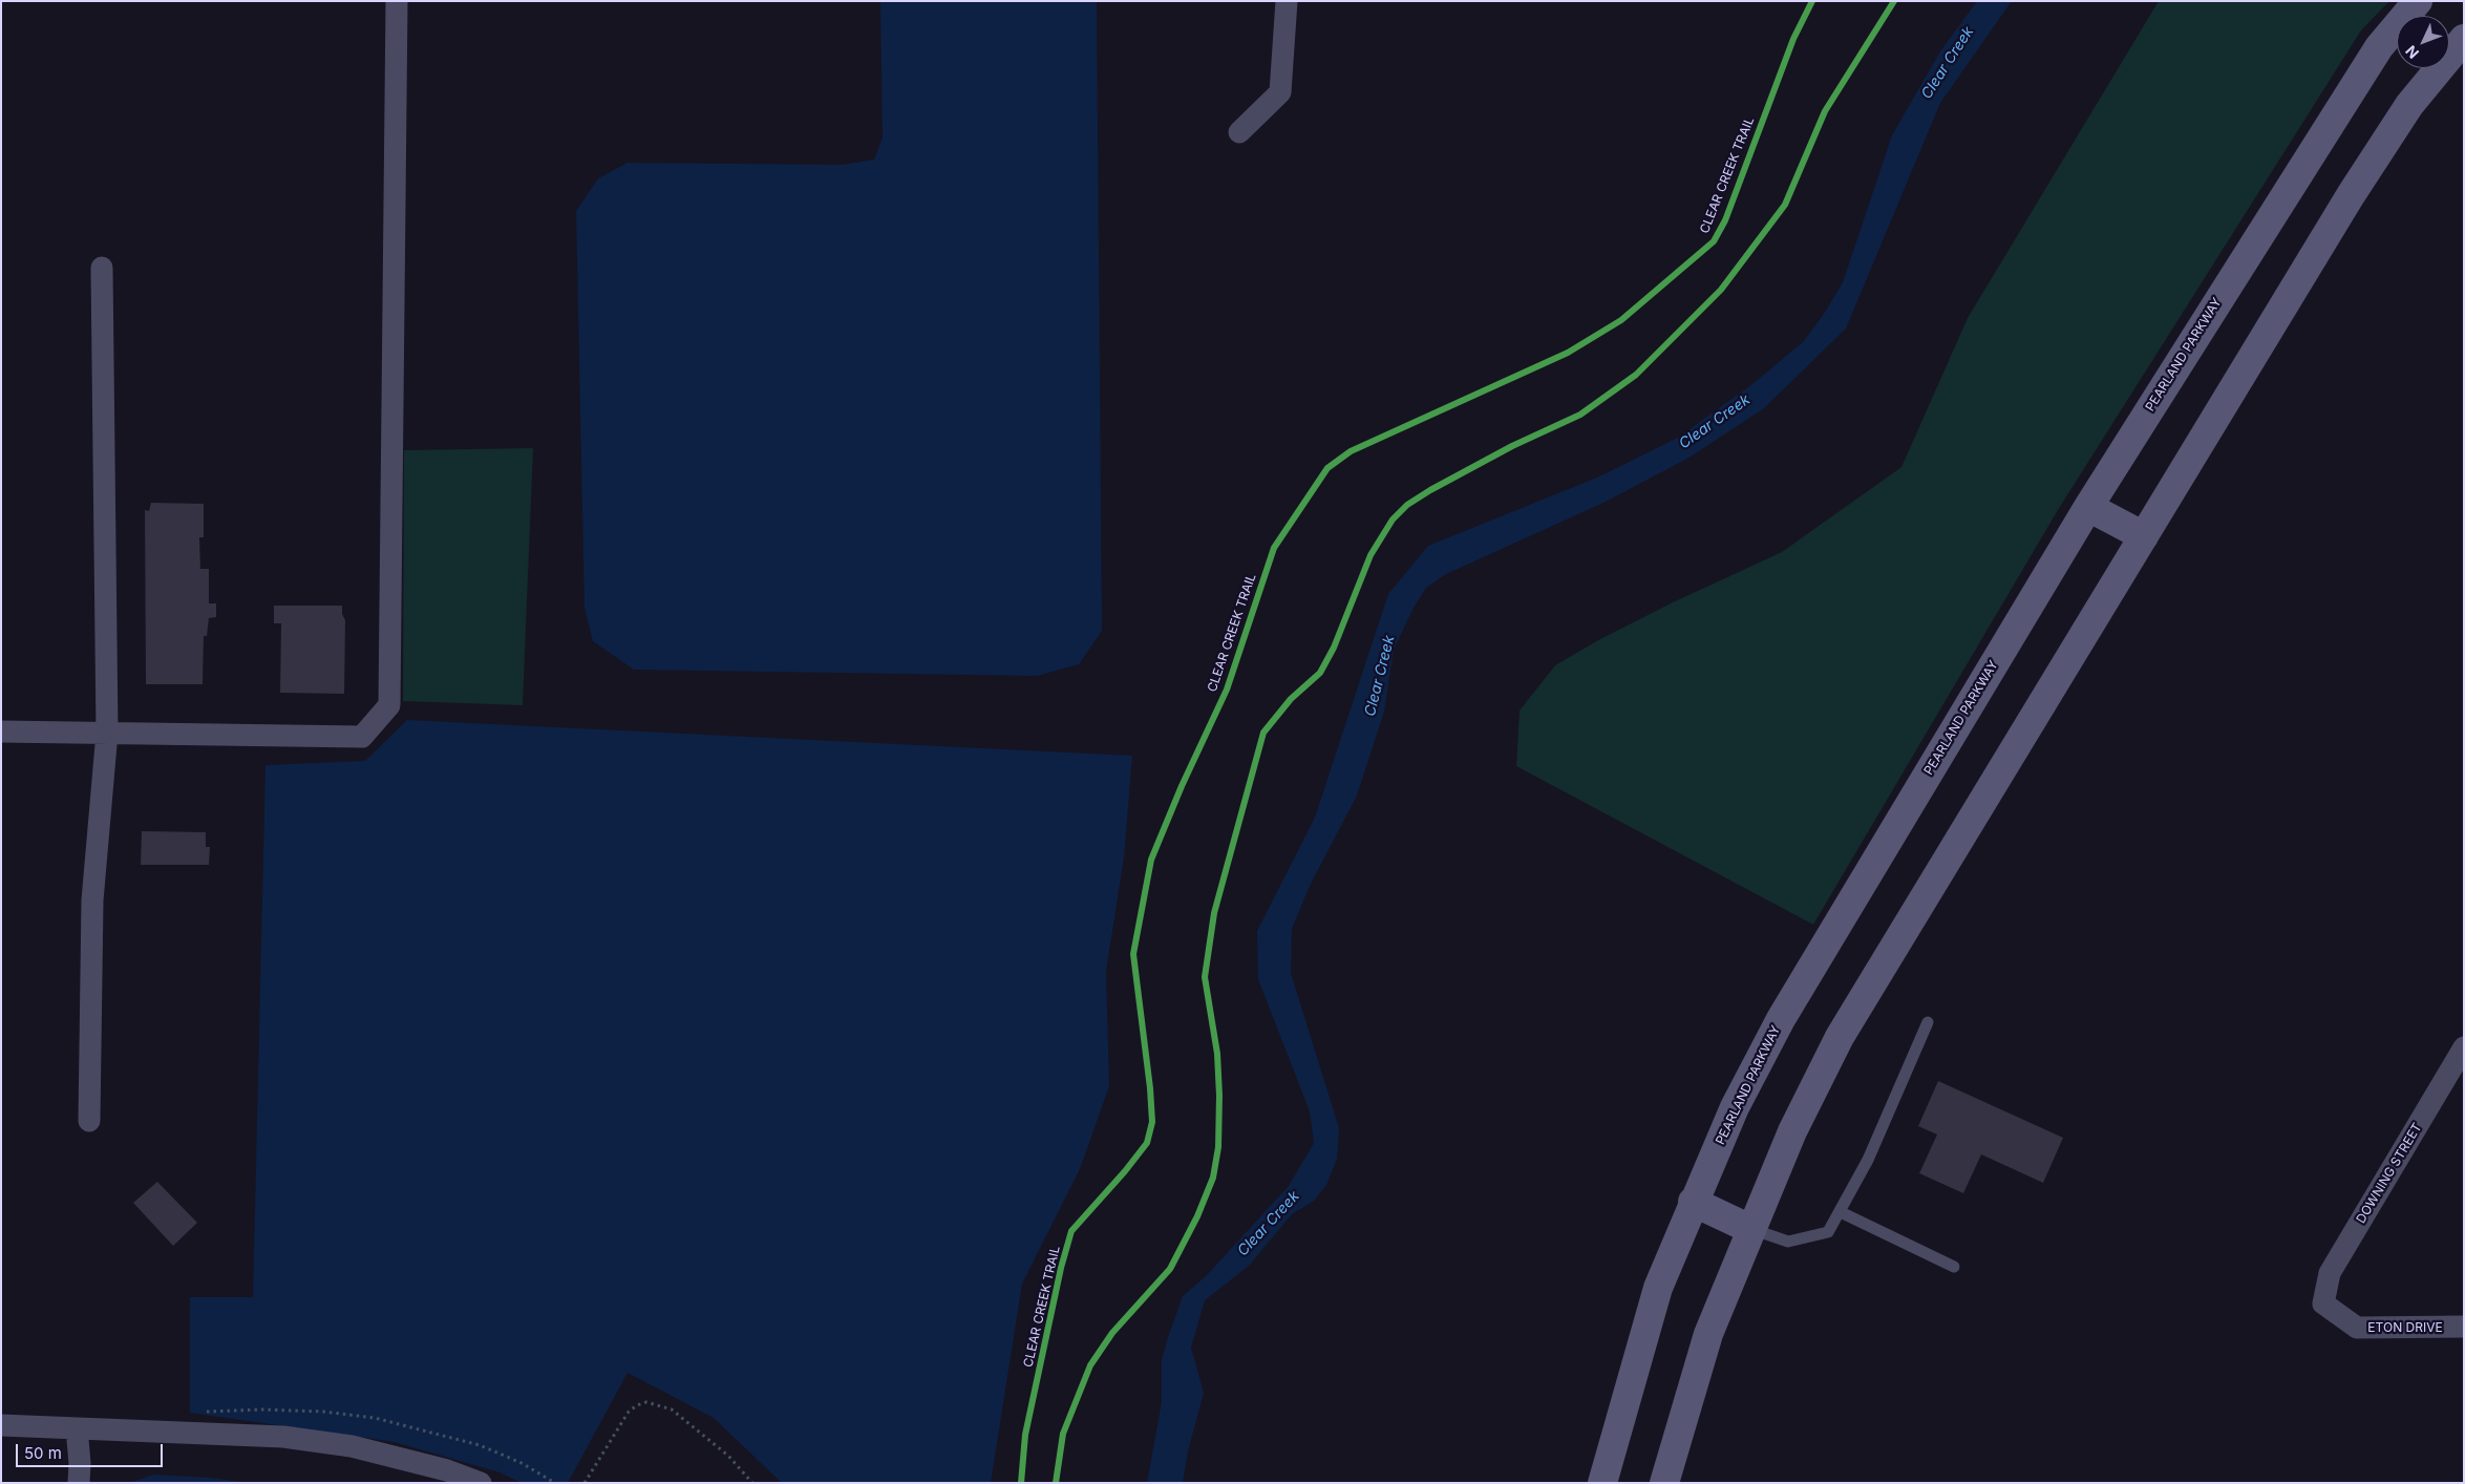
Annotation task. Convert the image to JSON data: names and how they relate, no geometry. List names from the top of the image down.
{
  "streets": {
    "main road": ["PEARLAND PARKWAY"],
    "street": ["DOWNING STREET", "ETON DRIVE"],
    "cycle path": ["CLEAR CREEK TRAIL"]
  },
  "crossings": [
    ["DOWNING STREET", "ETON DRIVE"]
  ],
  "water": ["Clear Creek"],
  "scale_bar": "50 m",
  "north": "bottom left"
}
